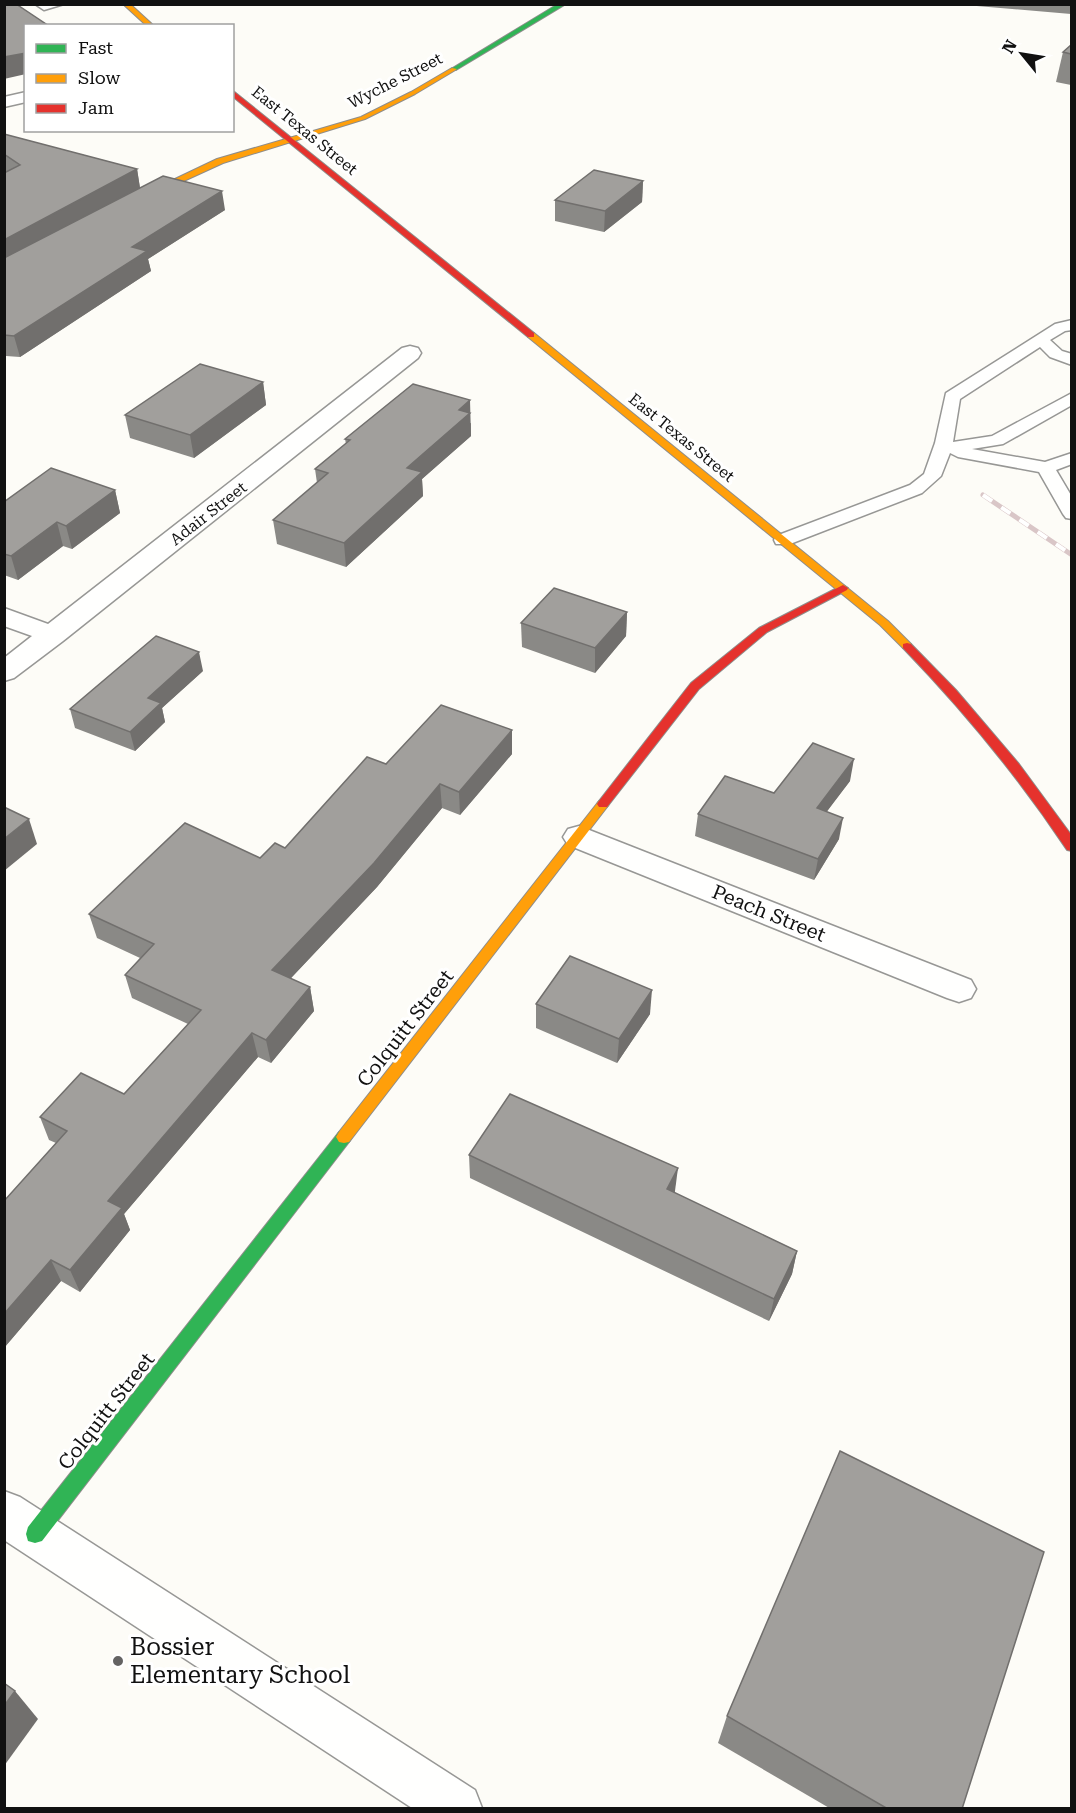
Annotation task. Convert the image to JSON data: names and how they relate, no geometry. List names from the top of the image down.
{
  "streets": {
    "street": [
      "Wyche Street",
      "East Texas Street",
      "Adair Street",
      "Peach Street",
      "Colquitt Street"
    ]
  },
  "crossings": [
    ["Wyche Street", "East Texas Street"],
    ["East Texas Street", "Colquitt Street"],
    ["Peach Street", "Colquitt Street"]
  ],
  "places": ["Bossier Elementary School"],
  "legend": ["Fast", "Slow", "Jam"],
  "north": "top left"
}
